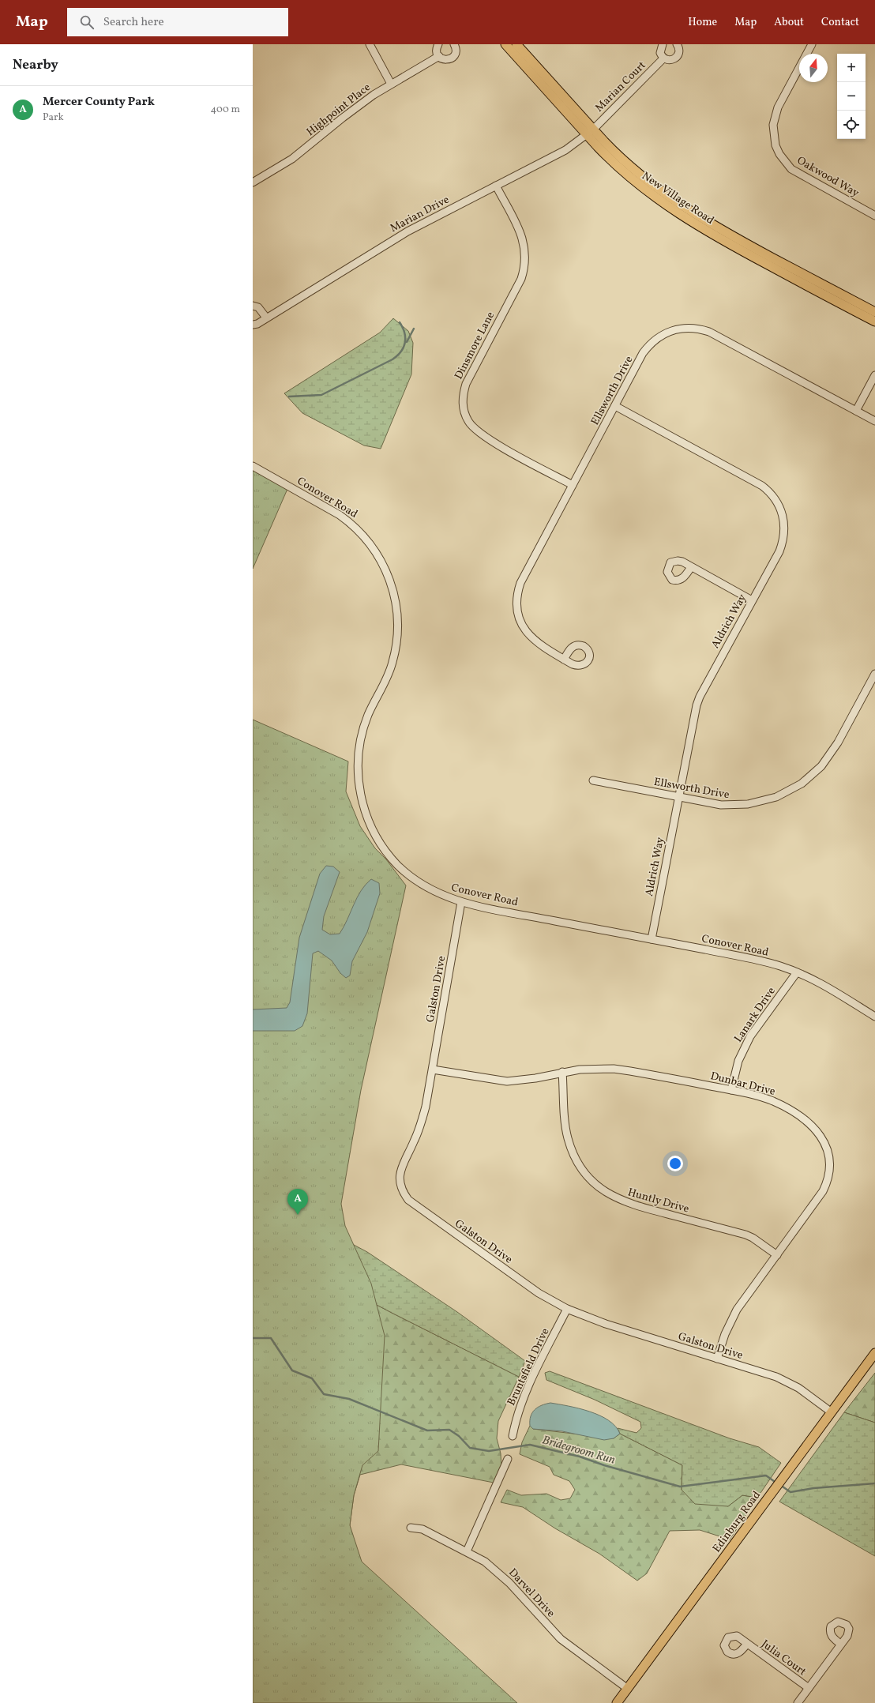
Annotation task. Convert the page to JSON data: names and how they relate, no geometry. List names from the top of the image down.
{
  "streets": {
    "main road": ["New Village Road", "Edinburg Road"],
    "street": [
      "Marian Court",
      "Highpoint Place",
      "Oakwood Way",
      "Marian Drive",
      "Dinsmore Lane",
      "Ellsworth Drive",
      "Conover Road",
      "Aldrich Way",
      "Galston Drive",
      "Lanark Drive",
      "Dunbar Drive",
      "Huntly Drive",
      "Bruntsfield Drive",
      "Darvel Drive",
      "Julia Court"
    ]
  },
  "crossings": [
    ["Marian Court", "New Village Road"],
    ["Marian Court", "Marian Drive"],
    ["New Village Road", "Marian Drive"],
    ["Marian Drive", "Dinsmore Lane"],
    ["Dinsmore Lane", "Ellsworth Drive"],
    ["Ellsworth Drive", "Aldrich Way"],
    ["Conover Road", "Aldrich Way"],
    ["Conover Road", "Galston Drive"],
    ["Conover Road", "Lanark Drive"],
    ["Galston Drive", "Dunbar Drive"],
    ["Galston Drive", "Bruntsfield Drive"],
    ["Galston Drive", "Edinburg Road"],
    ["Lanark Drive", "Dunbar Drive"],
    ["Dunbar Drive", "Huntly Drive"],
    ["Edinburg Road", "Darvel Drive"]
  ],
  "water": ["Bridegroom Run"],
  "north": "top",
  "page": {
    "header": "Map",
    "search": "Search here",
    "nav": [
      "Home",
      "Map",
      "About",
      "Contact"
    ],
    "heading": "Nearby",
    "map_buttons": ["+", "−"],
    "list": [
      {
        "mark": "A",
        "name": "Mercer County Park",
        "note": "Park",
        "value": "400 m"
      }
    ],
    "pins": "A"
  }
}
